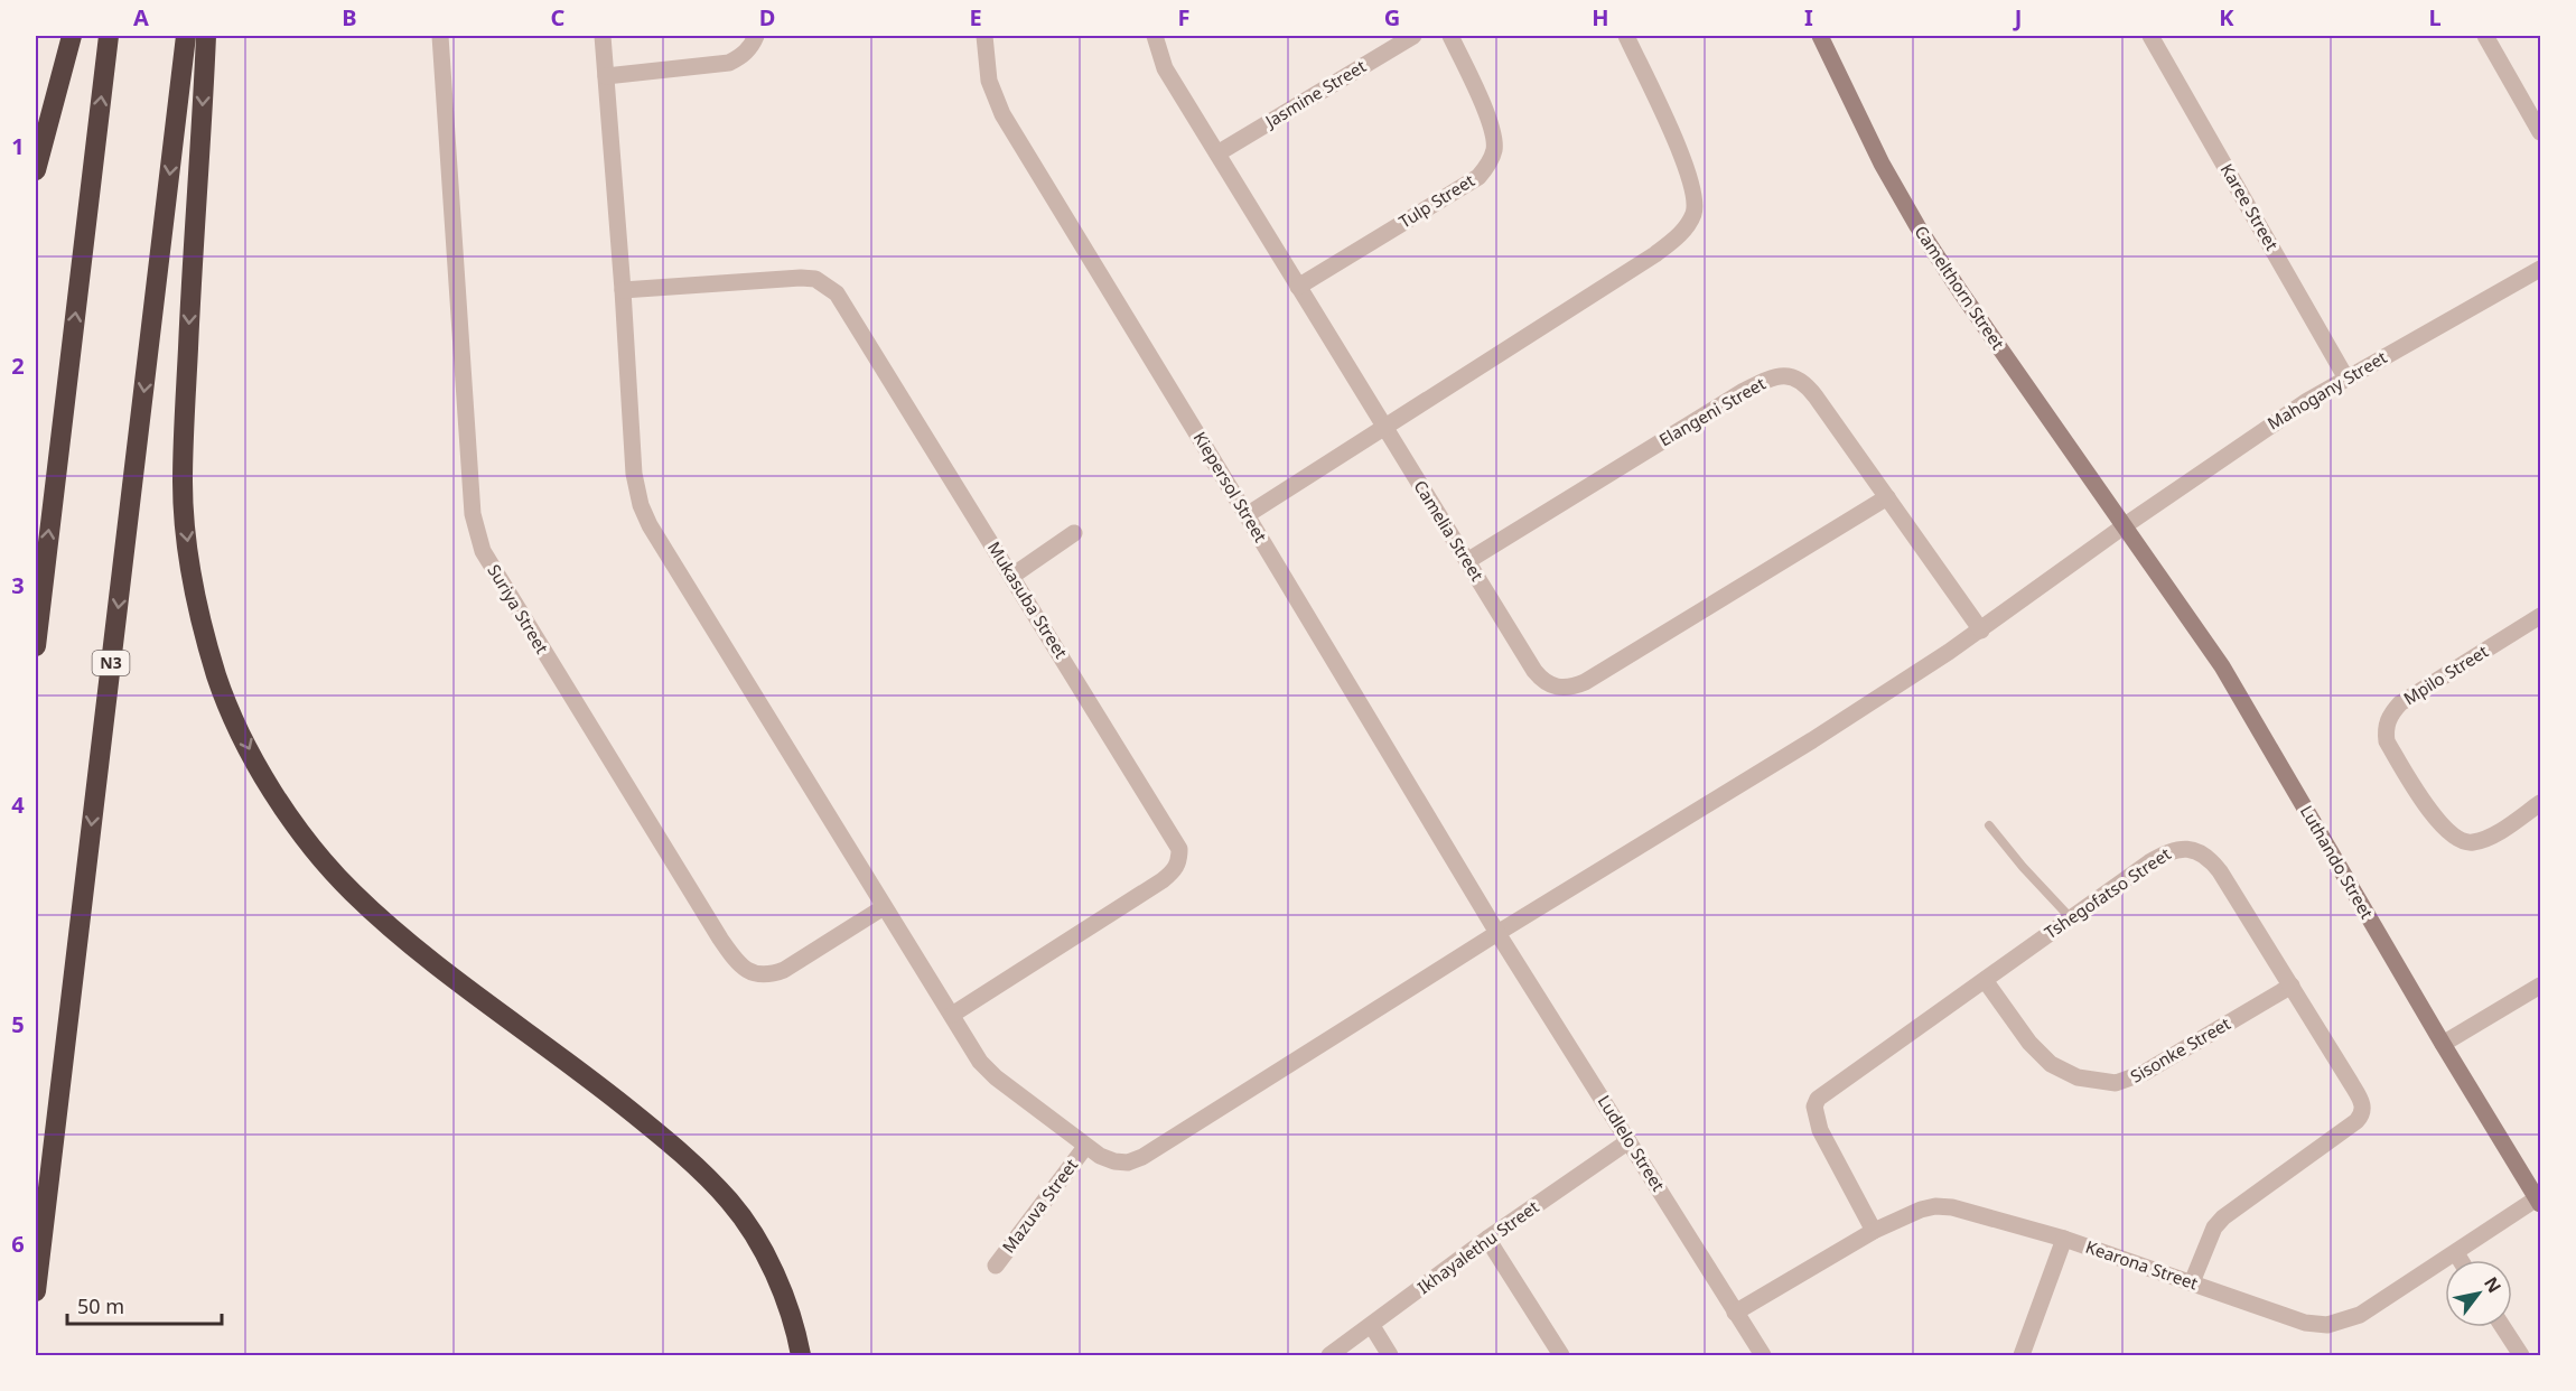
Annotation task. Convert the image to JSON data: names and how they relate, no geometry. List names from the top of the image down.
{
  "streets": {
    "highway": ["N3"],
    "street": [
      "Jasmine Street",
      "Tulp Street",
      "Karee Street",
      "Camelthorn Street",
      "Mahogany Street",
      "Elangeni Street",
      "Kiepersol Street",
      "Camelia Street",
      "Mukasuba Street",
      "Suriya Street",
      "Mpilo Street",
      "Luthando Street",
      "Tshegofatso Street",
      "Sisonke Street",
      "Ludlelo Street",
      "Mazuva Street",
      "Ikhayalethu Street",
      "Kearona Street"
    ]
  },
  "crossings": [
    ["Jasmine Street", "Camelia Street"],
    ["Tulp Street", "Camelia Street"],
    ["Karee Street", "Mahogany Street"],
    ["Camelthorn Street", "Mahogany Street"],
    ["Camelthorn Street", "Luthando Street"],
    ["Mahogany Street", "Elangeni Street"],
    ["Mahogany Street", "Kiepersol Street"],
    ["Mahogany Street", "Mukasuba Street"],
    ["Mahogany Street", "Suriya Street"],
    ["Mahogany Street", "Luthando Street"],
    ["Mahogany Street", "Ludlelo Street"],
    ["Mahogany Street", "Mazuva Street"],
    ["Elangeni Street", "Camelia Street"],
    ["Kiepersol Street", "Ludlelo Street"],
    ["Luthando Street", "Kearona Street"],
    ["Tshegofatso Street", "Sisonke Street"],
    ["Tshegofatso Street", "Kearona Street"],
    ["Ludlelo Street", "Ikhayalethu Street"],
    ["Ludlelo Street", "Kearona Street"]
  ],
  "scale_bar": "50 m",
  "north": "top right",
  "grid": {
    "columns": [
      "A",
      "B",
      "C",
      "D",
      "E",
      "F",
      "G",
      "H",
      "I",
      "J",
      "K",
      "L"
    ],
    "rows": [
      "1",
      "2",
      "3",
      "4",
      "5",
      "6"
    ]
  }
}
